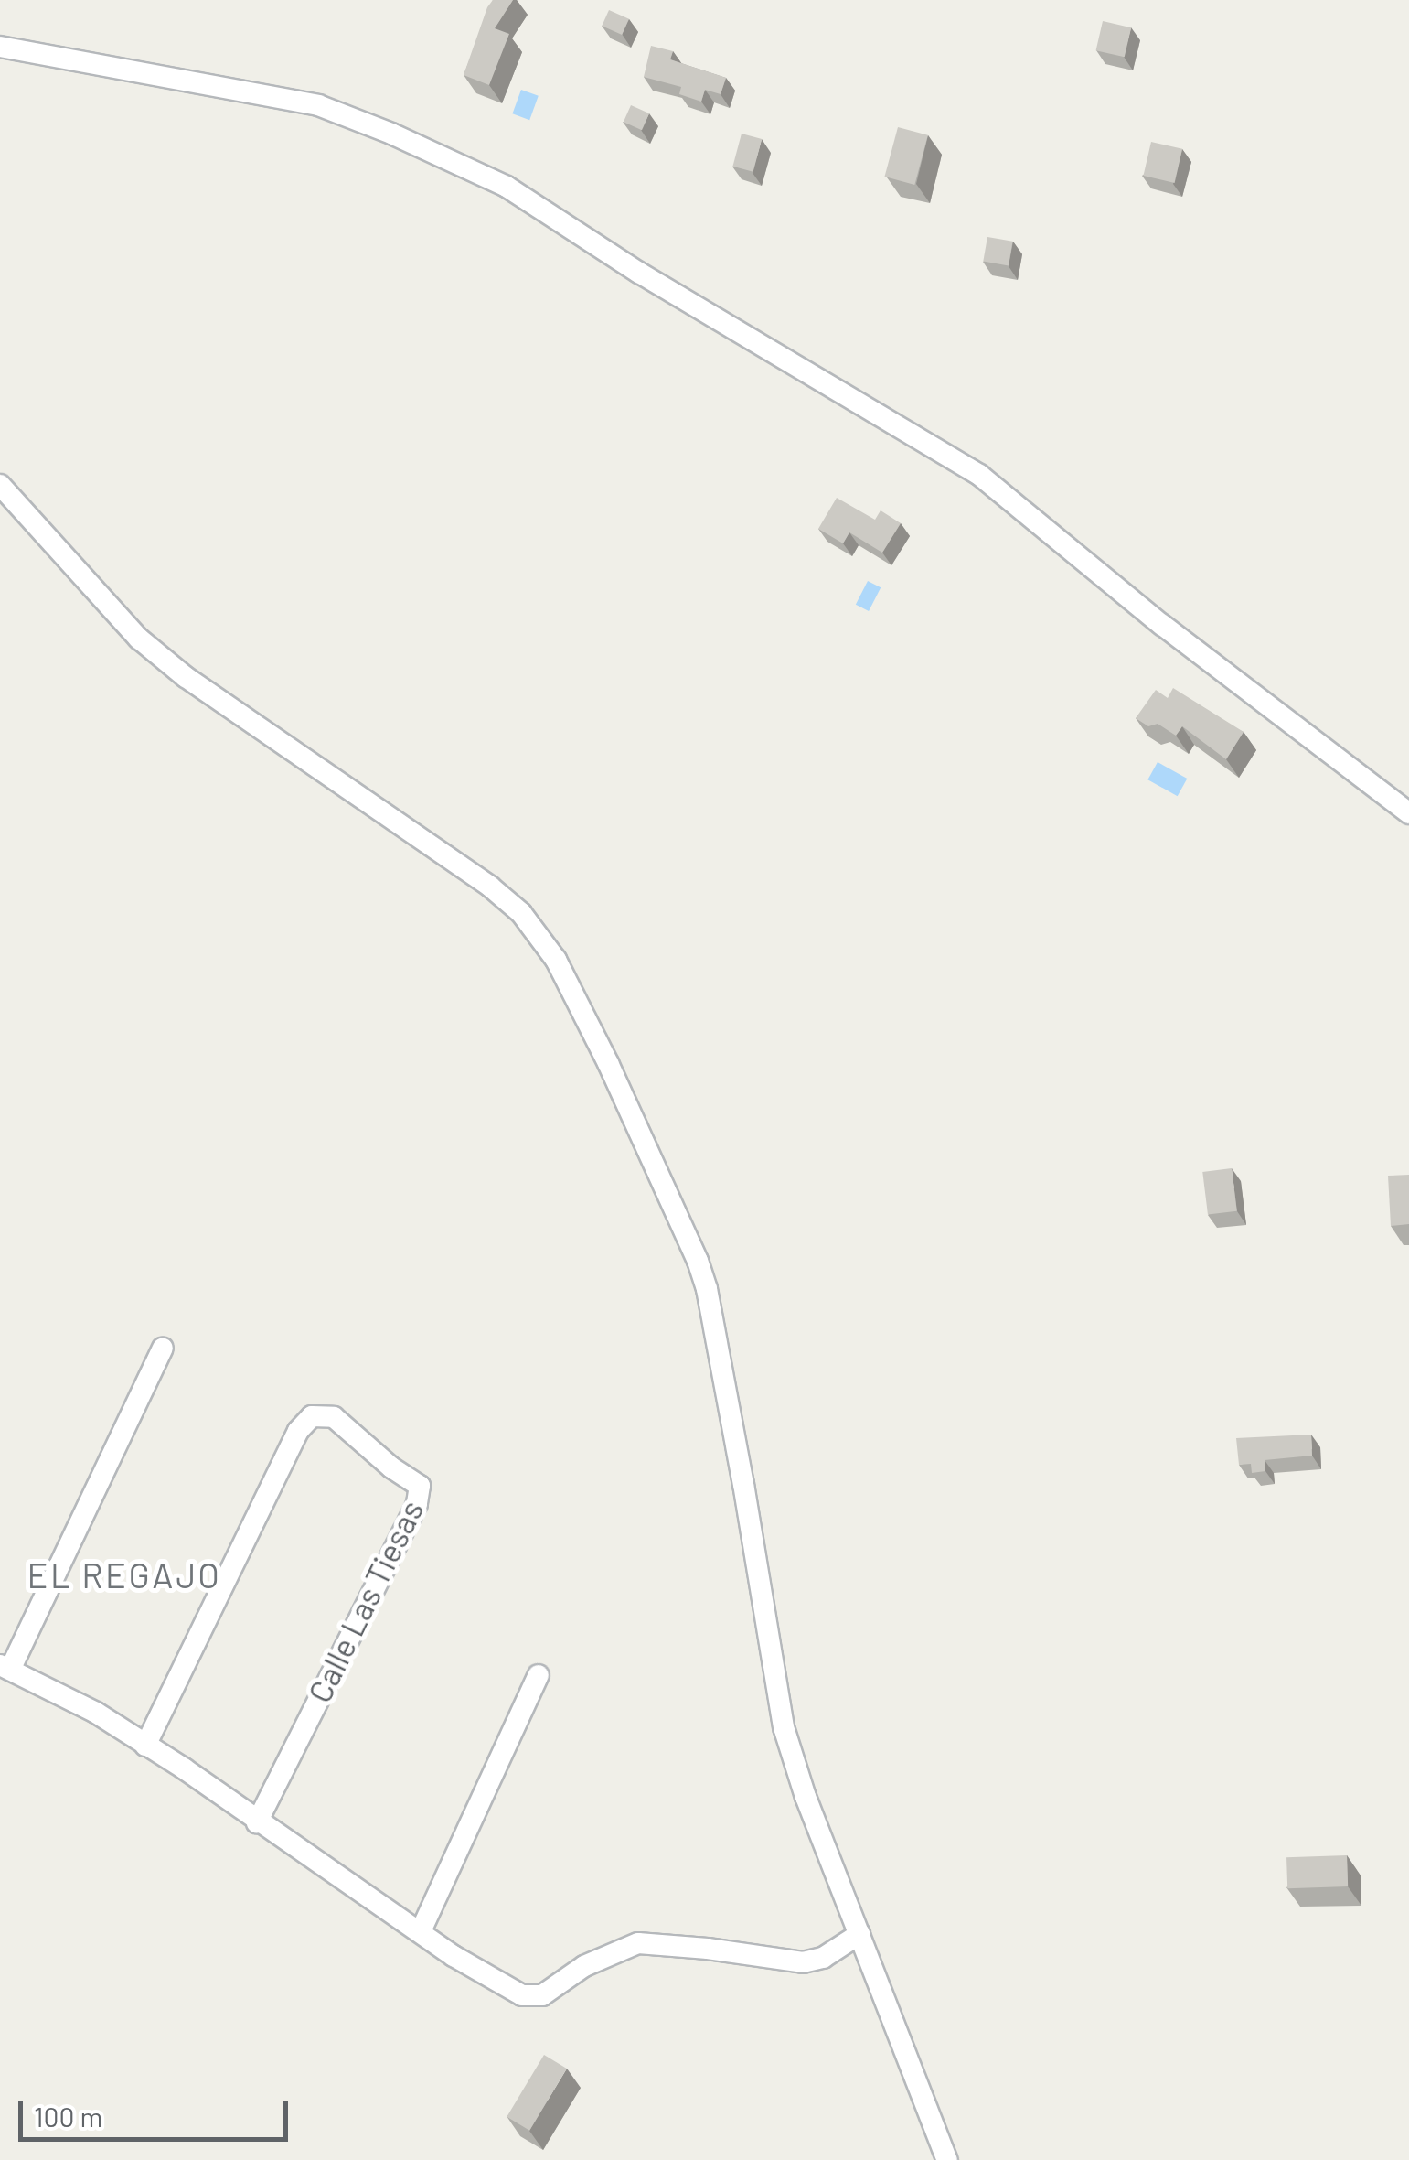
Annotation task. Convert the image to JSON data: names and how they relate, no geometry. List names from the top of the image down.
{
  "streets": {
    "street": ["Calle Las Tiesas"]
  },
  "districts": ["EL REGAJO"],
  "scale_bar": "100 m"
}
